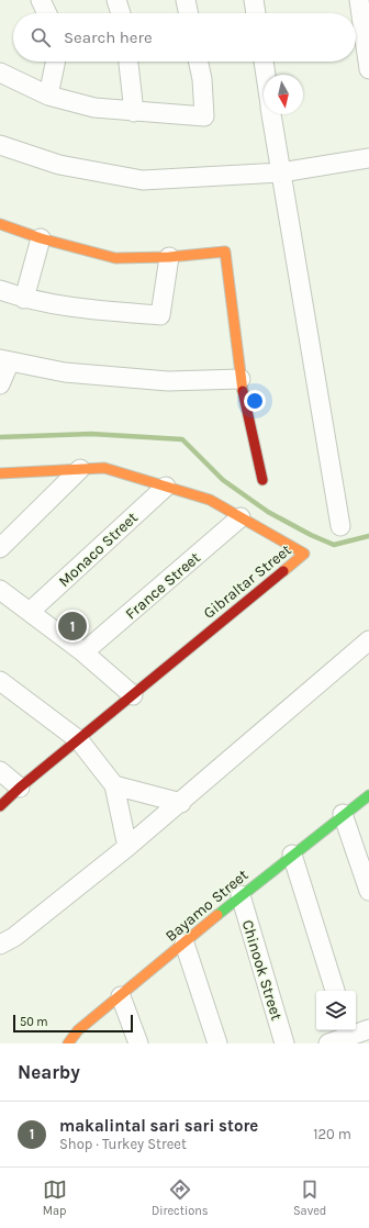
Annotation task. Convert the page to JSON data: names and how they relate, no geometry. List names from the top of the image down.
{
  "streets": {
    "street": [
      "Monaco Street",
      "Gibraltar Street",
      "France Street",
      "Bayamo Street",
      "Chinook Street"
    ]
  },
  "crossings": [
    ["Monaco Street", "Gibraltar Street"],
    ["Gibraltar Street", "France Street"],
    ["Bayamo Street", "Chinook Street"]
  ],
  "scale_bar": "50 m",
  "north": "bottom",
  "page": {
    "search": "Search here",
    "pins": "1",
    "scale": "50 m",
    "heading": "Nearby",
    "list": [
      {
        "mark": "1",
        "name": "makalintal sari sari store",
        "note": "Shop · Turkey Street",
        "value": "120 m"
      }
    ],
    "nav": ["Map", "Directions", "Saved"]
  }
}
